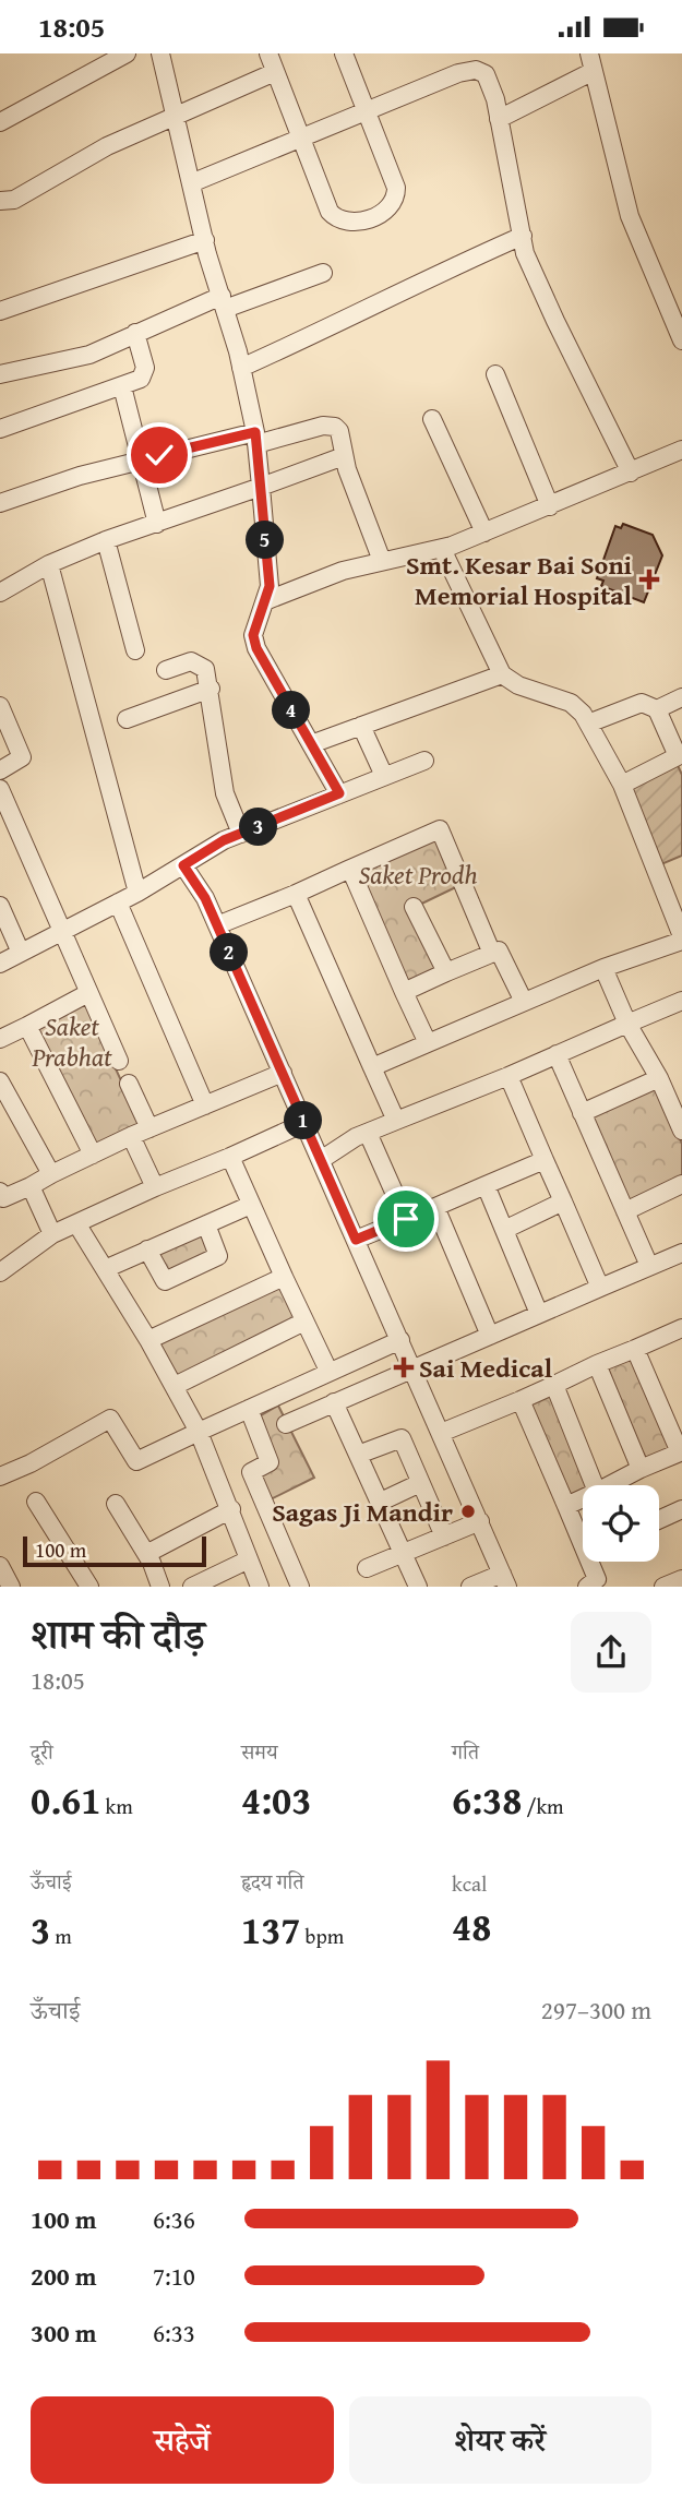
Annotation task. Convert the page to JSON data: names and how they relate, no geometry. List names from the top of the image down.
{
  "parks": ["Saket Prodh", "Saket Prabhat"],
  "places": {
    "health": ["Smt. Kesar Bai Soni Memorial Hospital", "Sai Medical"],
    "other": ["Sagas Ji Mandir"]
  },
  "scale_bar": "100 m",
  "page": {
    "status": "18:05",
    "pins": [
      "5",
      "4",
      "3",
      "2",
      "1"
    ],
    "scale": "100 m",
    "heading": ["शाम की दौड़", "18:05"],
    "stats": [
      ["दूरी", "0.61 km"],
      ["समय", "4:03"],
      ["गति", "6:38 /km"],
      ["ऊँचाई", "3 m"],
      ["हृदय गति", "137 bpm"],
      ["kcal", "48"]
    ],
    "chart": ["ऊँचाई", "297–300 m"],
    "list": [
      {
        "name": "100 m",
        "note": "6:36"
      },
      {
        "name": "200 m",
        "note": "7:10"
      },
      {
        "name": "300 m",
        "note": "6:33"
      }
    ],
    "buttons": ["सहेजें", "शेयर करें"]
  }
}
